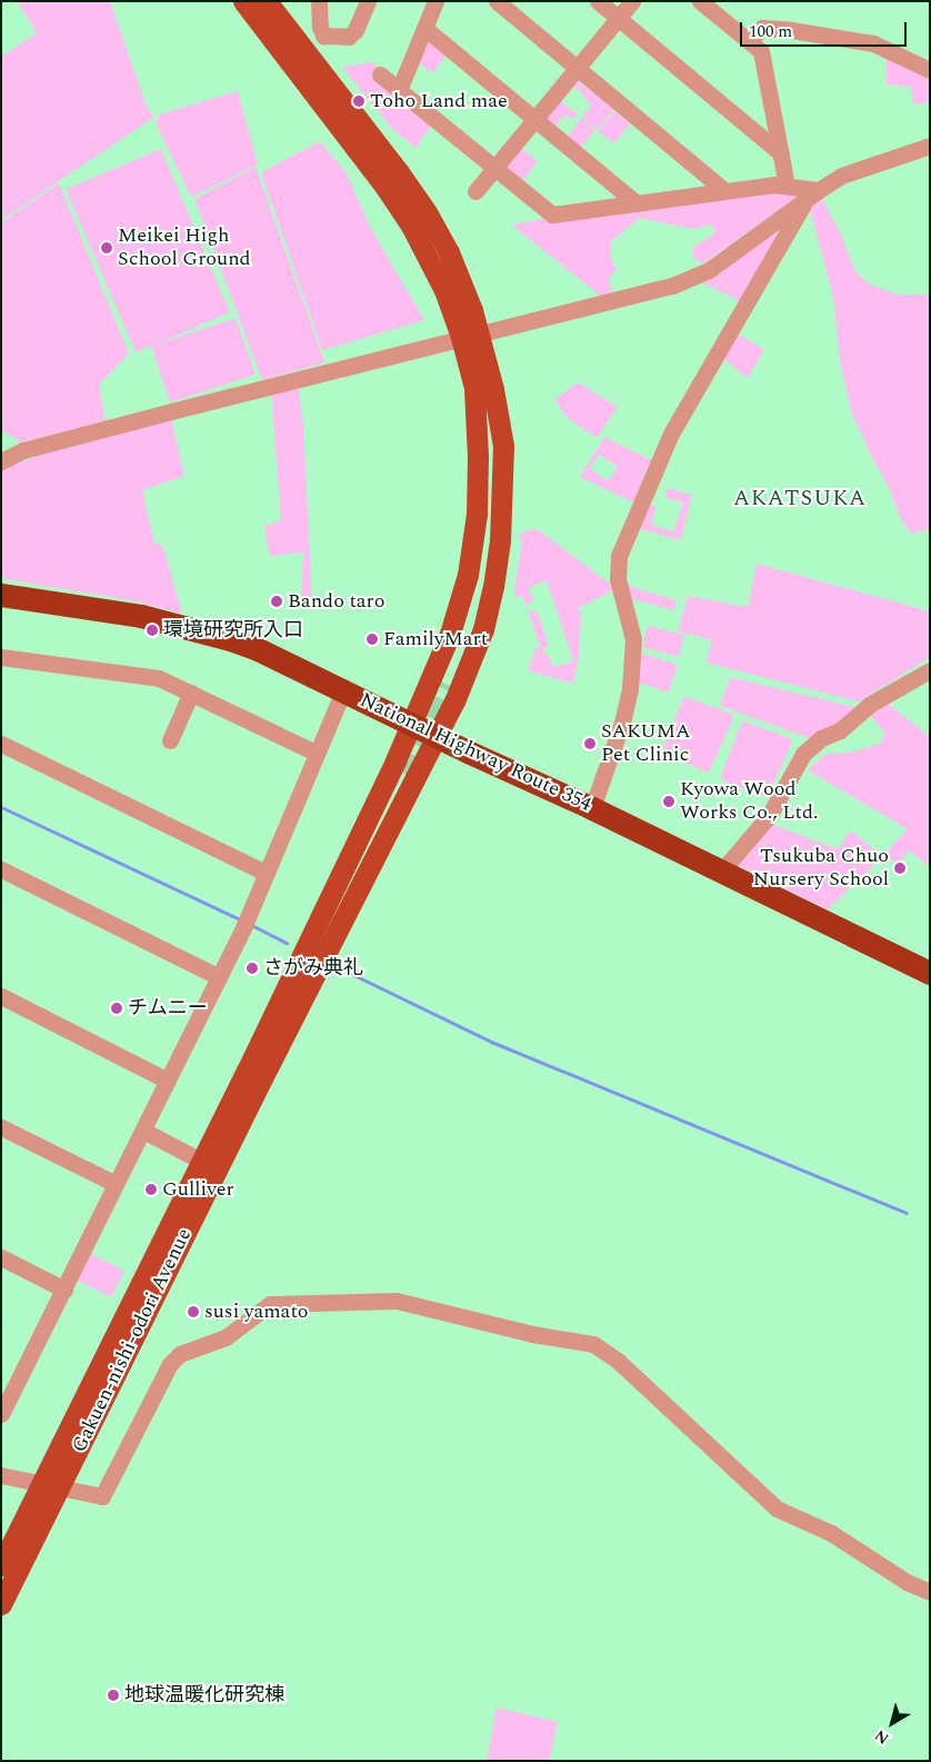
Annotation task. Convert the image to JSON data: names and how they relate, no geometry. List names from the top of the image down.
{
  "streets": {
    "highway": ["National Highway Route 354"],
    "main road": ["Gakuen-nishi-odori Avenue"]
  },
  "crossings": [
    ["National Highway Route 354", "Gakuen-nishi-odori Avenue"]
  ],
  "districts": ["AKATSUKA"],
  "places": [
    "Toho Land mae",
    "Meikei High School Ground",
    "Bando taro",
    "環境研究所入口",
    "FamilyMart",
    "SAKUMA Pet Clinic",
    "Kyowa Wood Works Co., Ltd.",
    "Tsukuba Chuo Nursery School",
    "さがみ典礼",
    "チムニー",
    "Gulliver",
    "susi yamato",
    "地球温暖化研究棟"
  ],
  "scale_bar": "100 m",
  "north": "bottom left"
}
